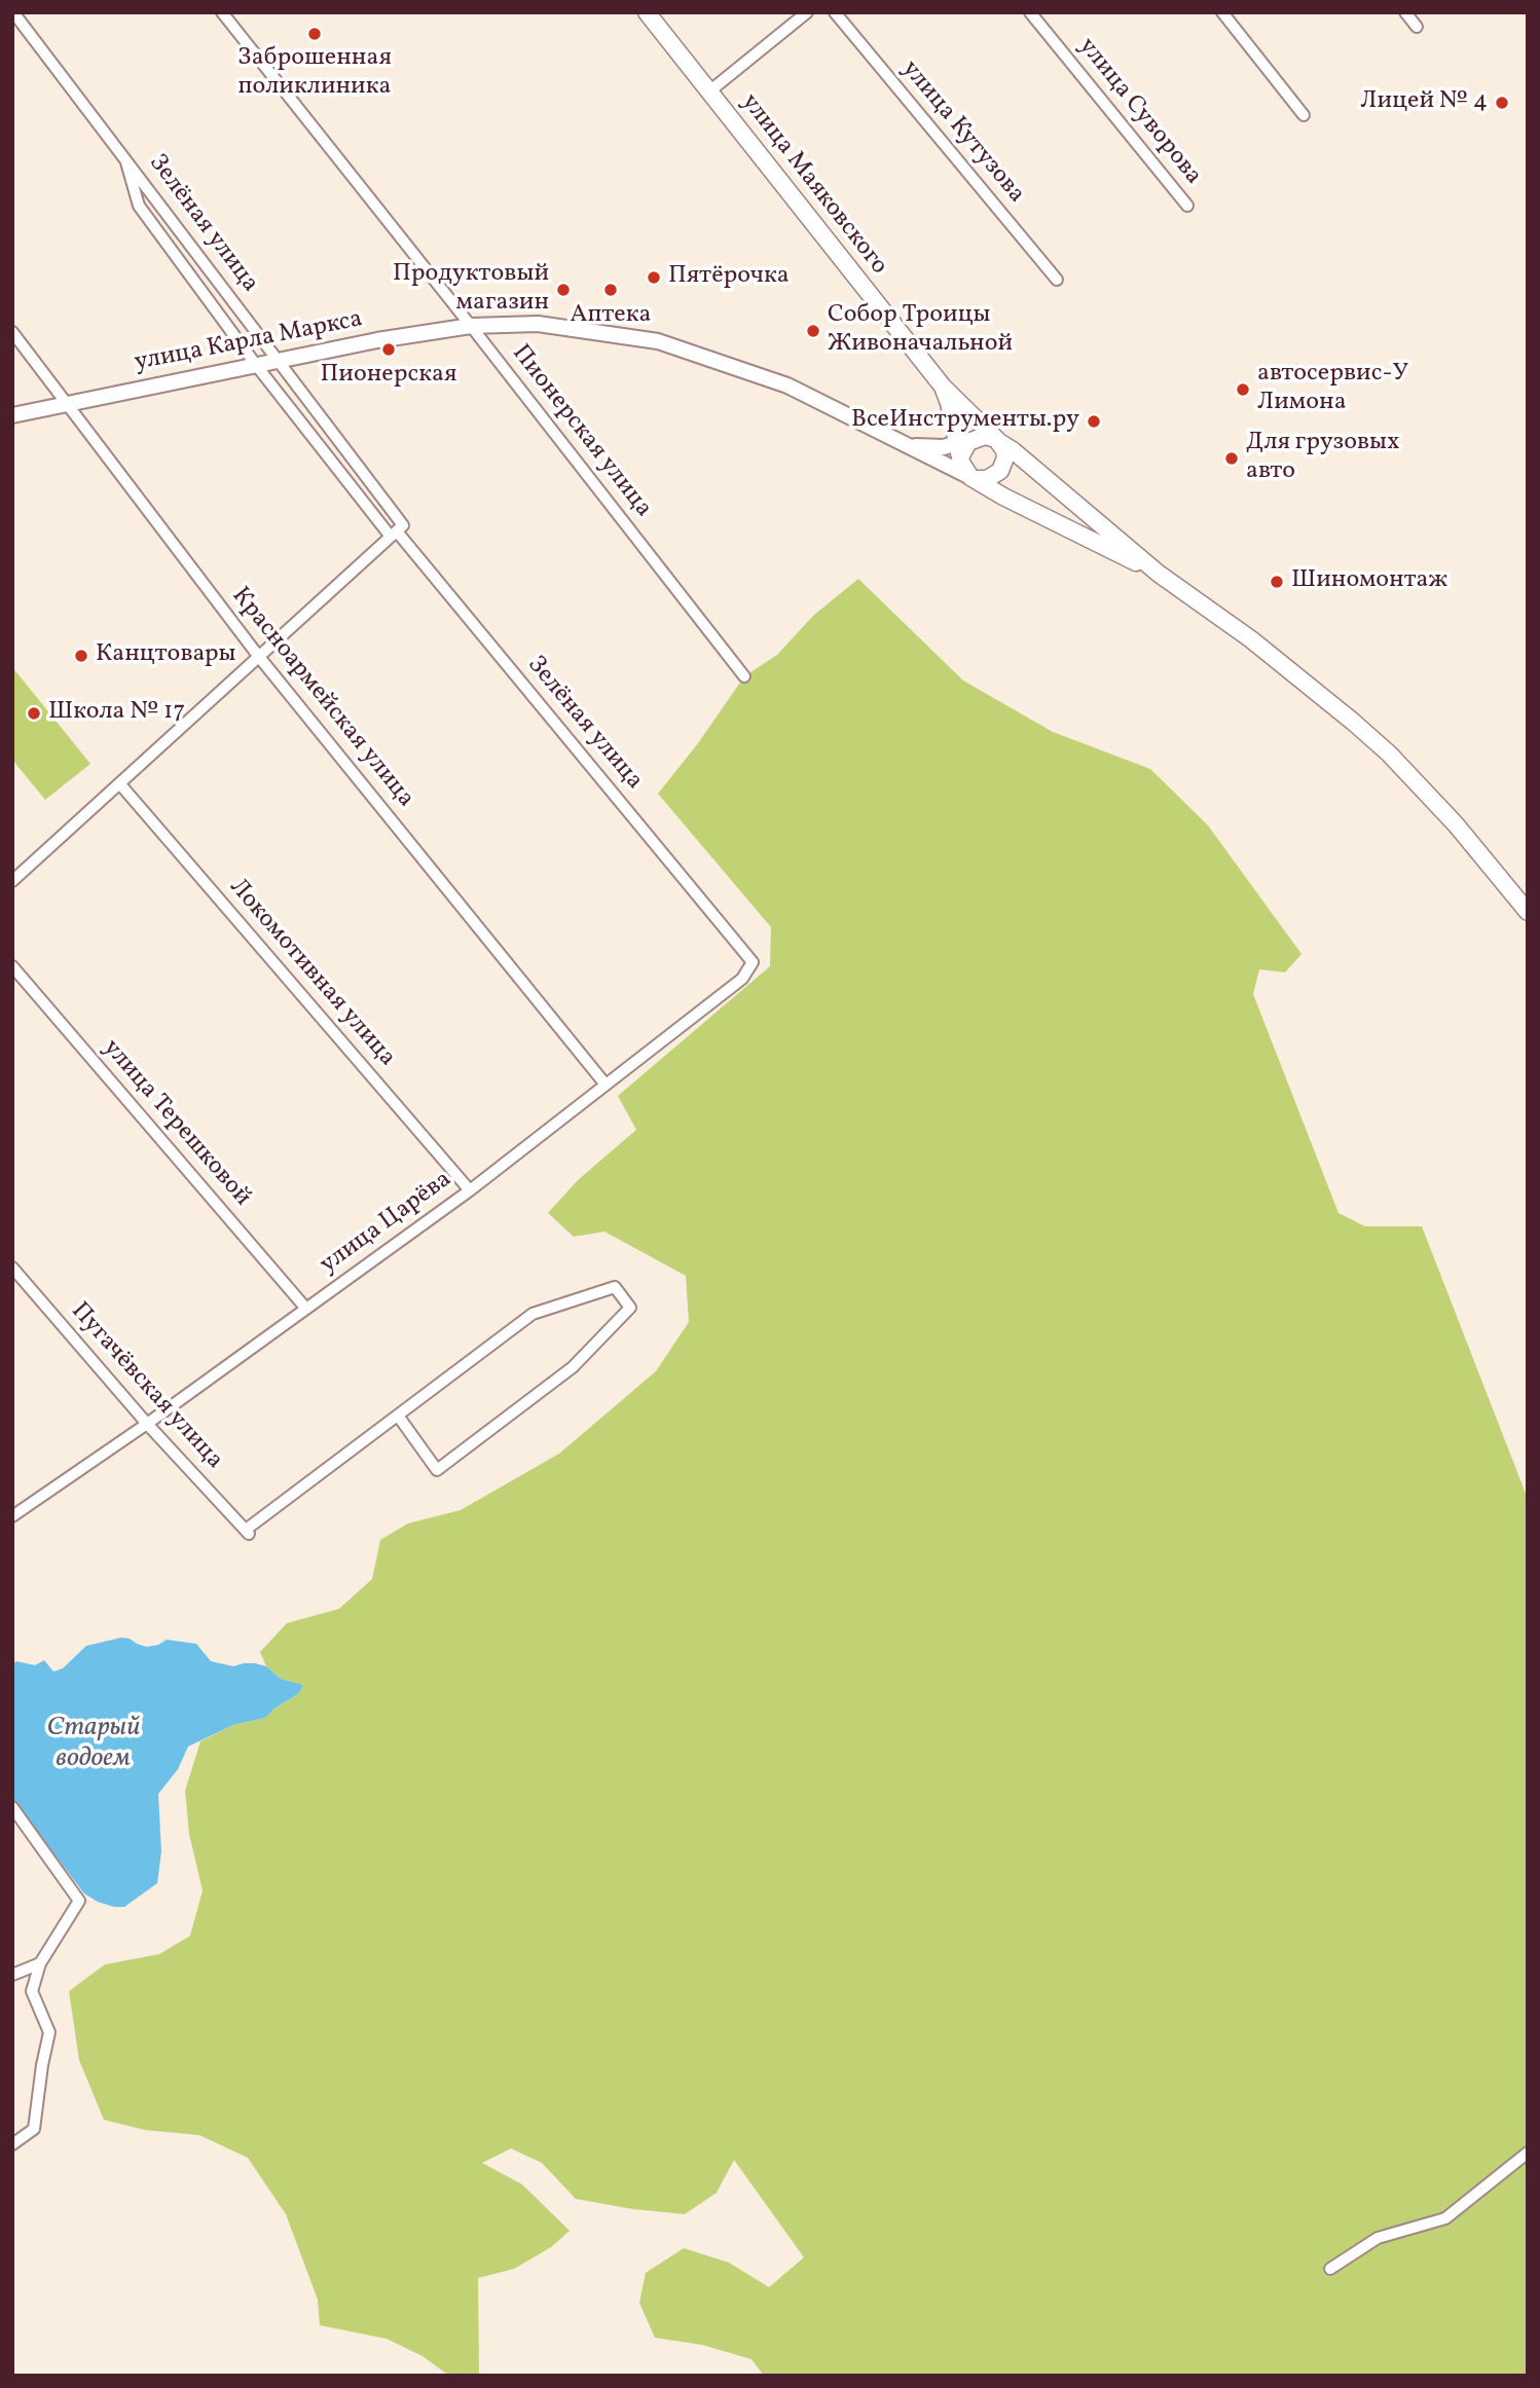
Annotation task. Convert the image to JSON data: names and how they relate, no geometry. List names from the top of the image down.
{
  "streets": {
    "main road": ["улица Маяковского", "улица Карла Маркса"],
    "street": [
      "улица Суворова",
      "улица Кутузова",
      "Зелёная улица",
      "Пионерская улица",
      "Красноармейская улица",
      "Локомотивная улица",
      "улица Терешковой",
      "улица Царёва",
      "Пугачёвская улица"
    ]
  },
  "crossings": [
    ["улица Маяковского", "улица Карла Маркса"],
    ["Зелёная улица", "улица Карла Маркса"],
    ["Зелёная улица", "улица Царёва"],
    ["улица Карла Маркса", "Пионерская улица"],
    ["улица Карла Маркса", "Красноармейская улица"],
    ["Красноармейская улица", "улица Царёва"],
    ["Локомотивная улица", "улица Царёва"],
    ["улица Терешковой", "улица Царёва"],
    ["улица Царёва", "Пугачёвская улица"]
  ],
  "water": ["Старый водоем"],
  "places": [
    "Заброшенная поликлиника",
    "Лицей № 4",
    "Пятёрочка",
    "Продуктовый магазин",
    "Аптека",
    "Собор Троицы Живоначальной",
    "Пионерская",
    "автосервис-У Лимона",
    "ВсеИнструменты.ру",
    "Для грузовых авто",
    "Шиномонтаж",
    "Канцтовары",
    "Школа № 17"
  ]
}
